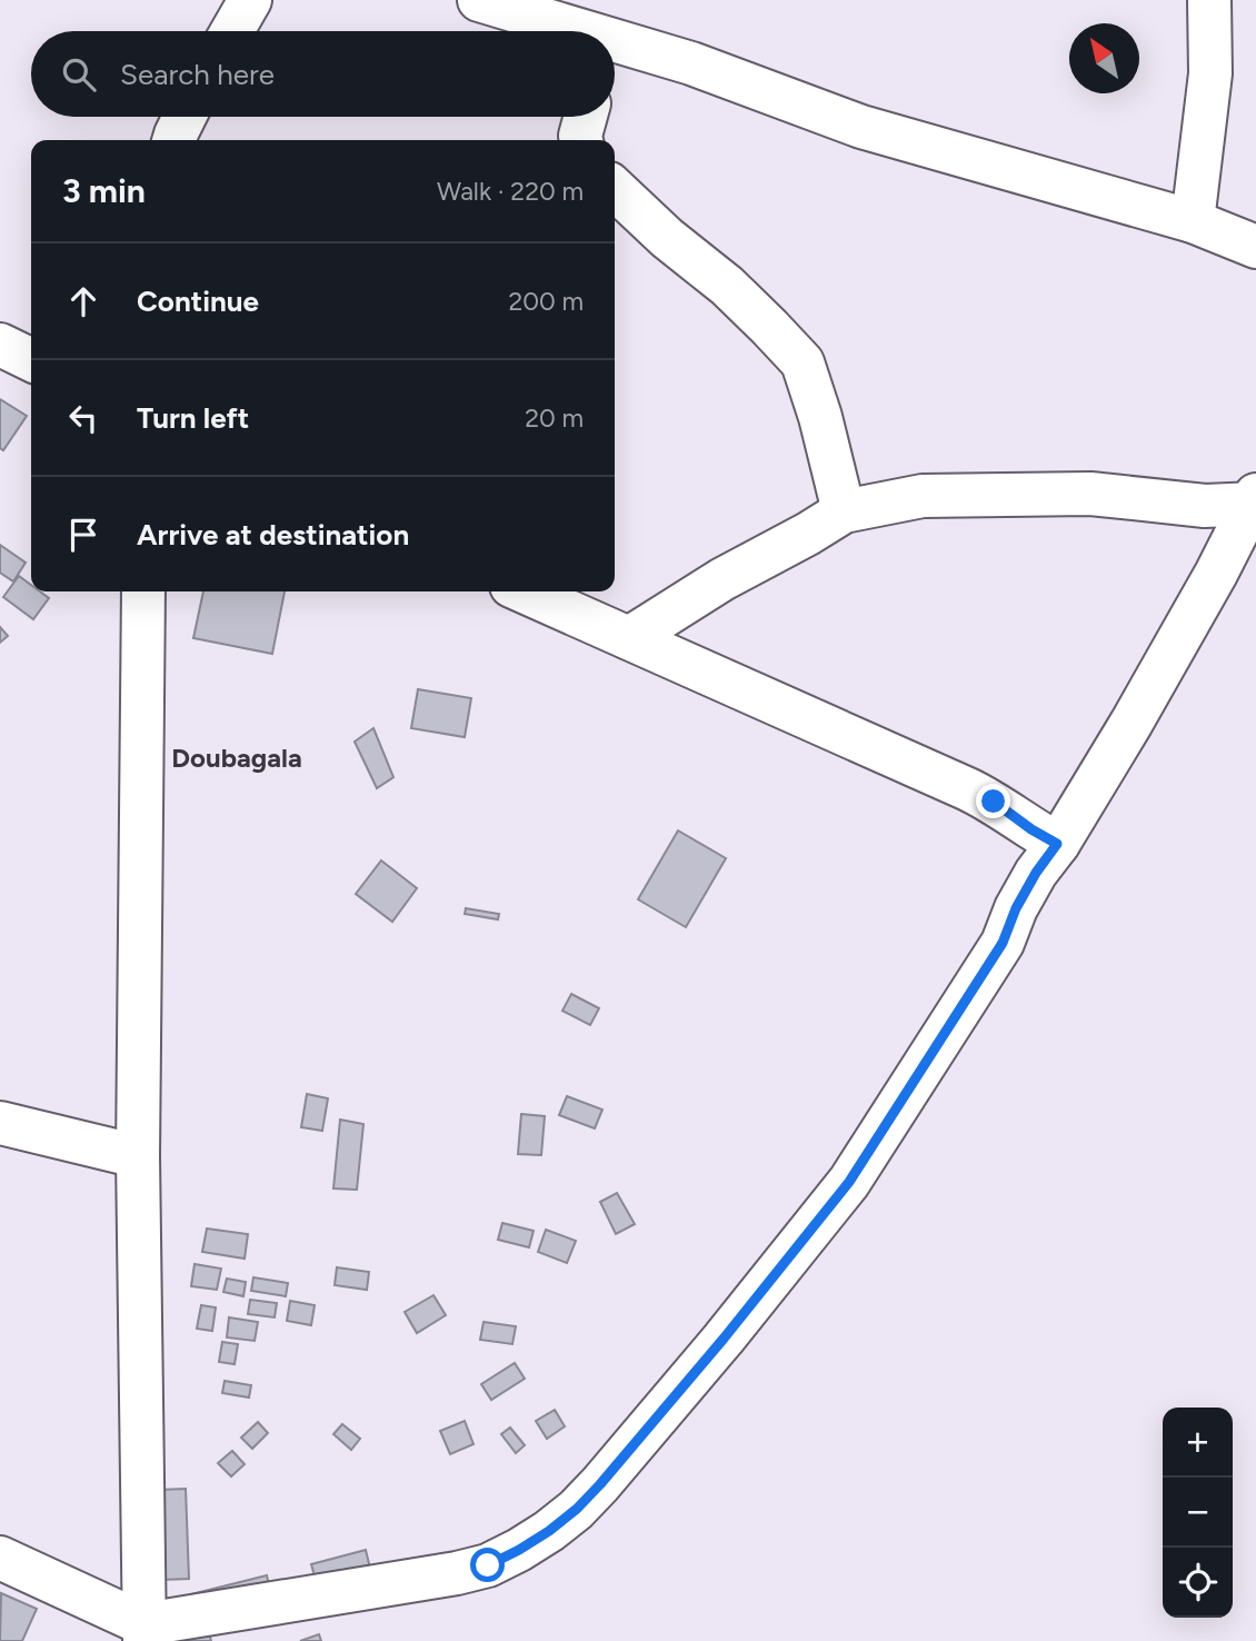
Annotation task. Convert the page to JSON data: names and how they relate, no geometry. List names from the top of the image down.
{
  "districts": ["Doubagala"],
  "north": "top left",
  "page": {
    "search": "Search here",
    "heading": ["3 min", "Walk · 220 m"],
    "list": [
      ["Continue", "200 m"],
      ["Turn left", "20 m"],
      "Arrive at destination"
    ],
    "map_buttons": ["+", "−"]
  }
}
